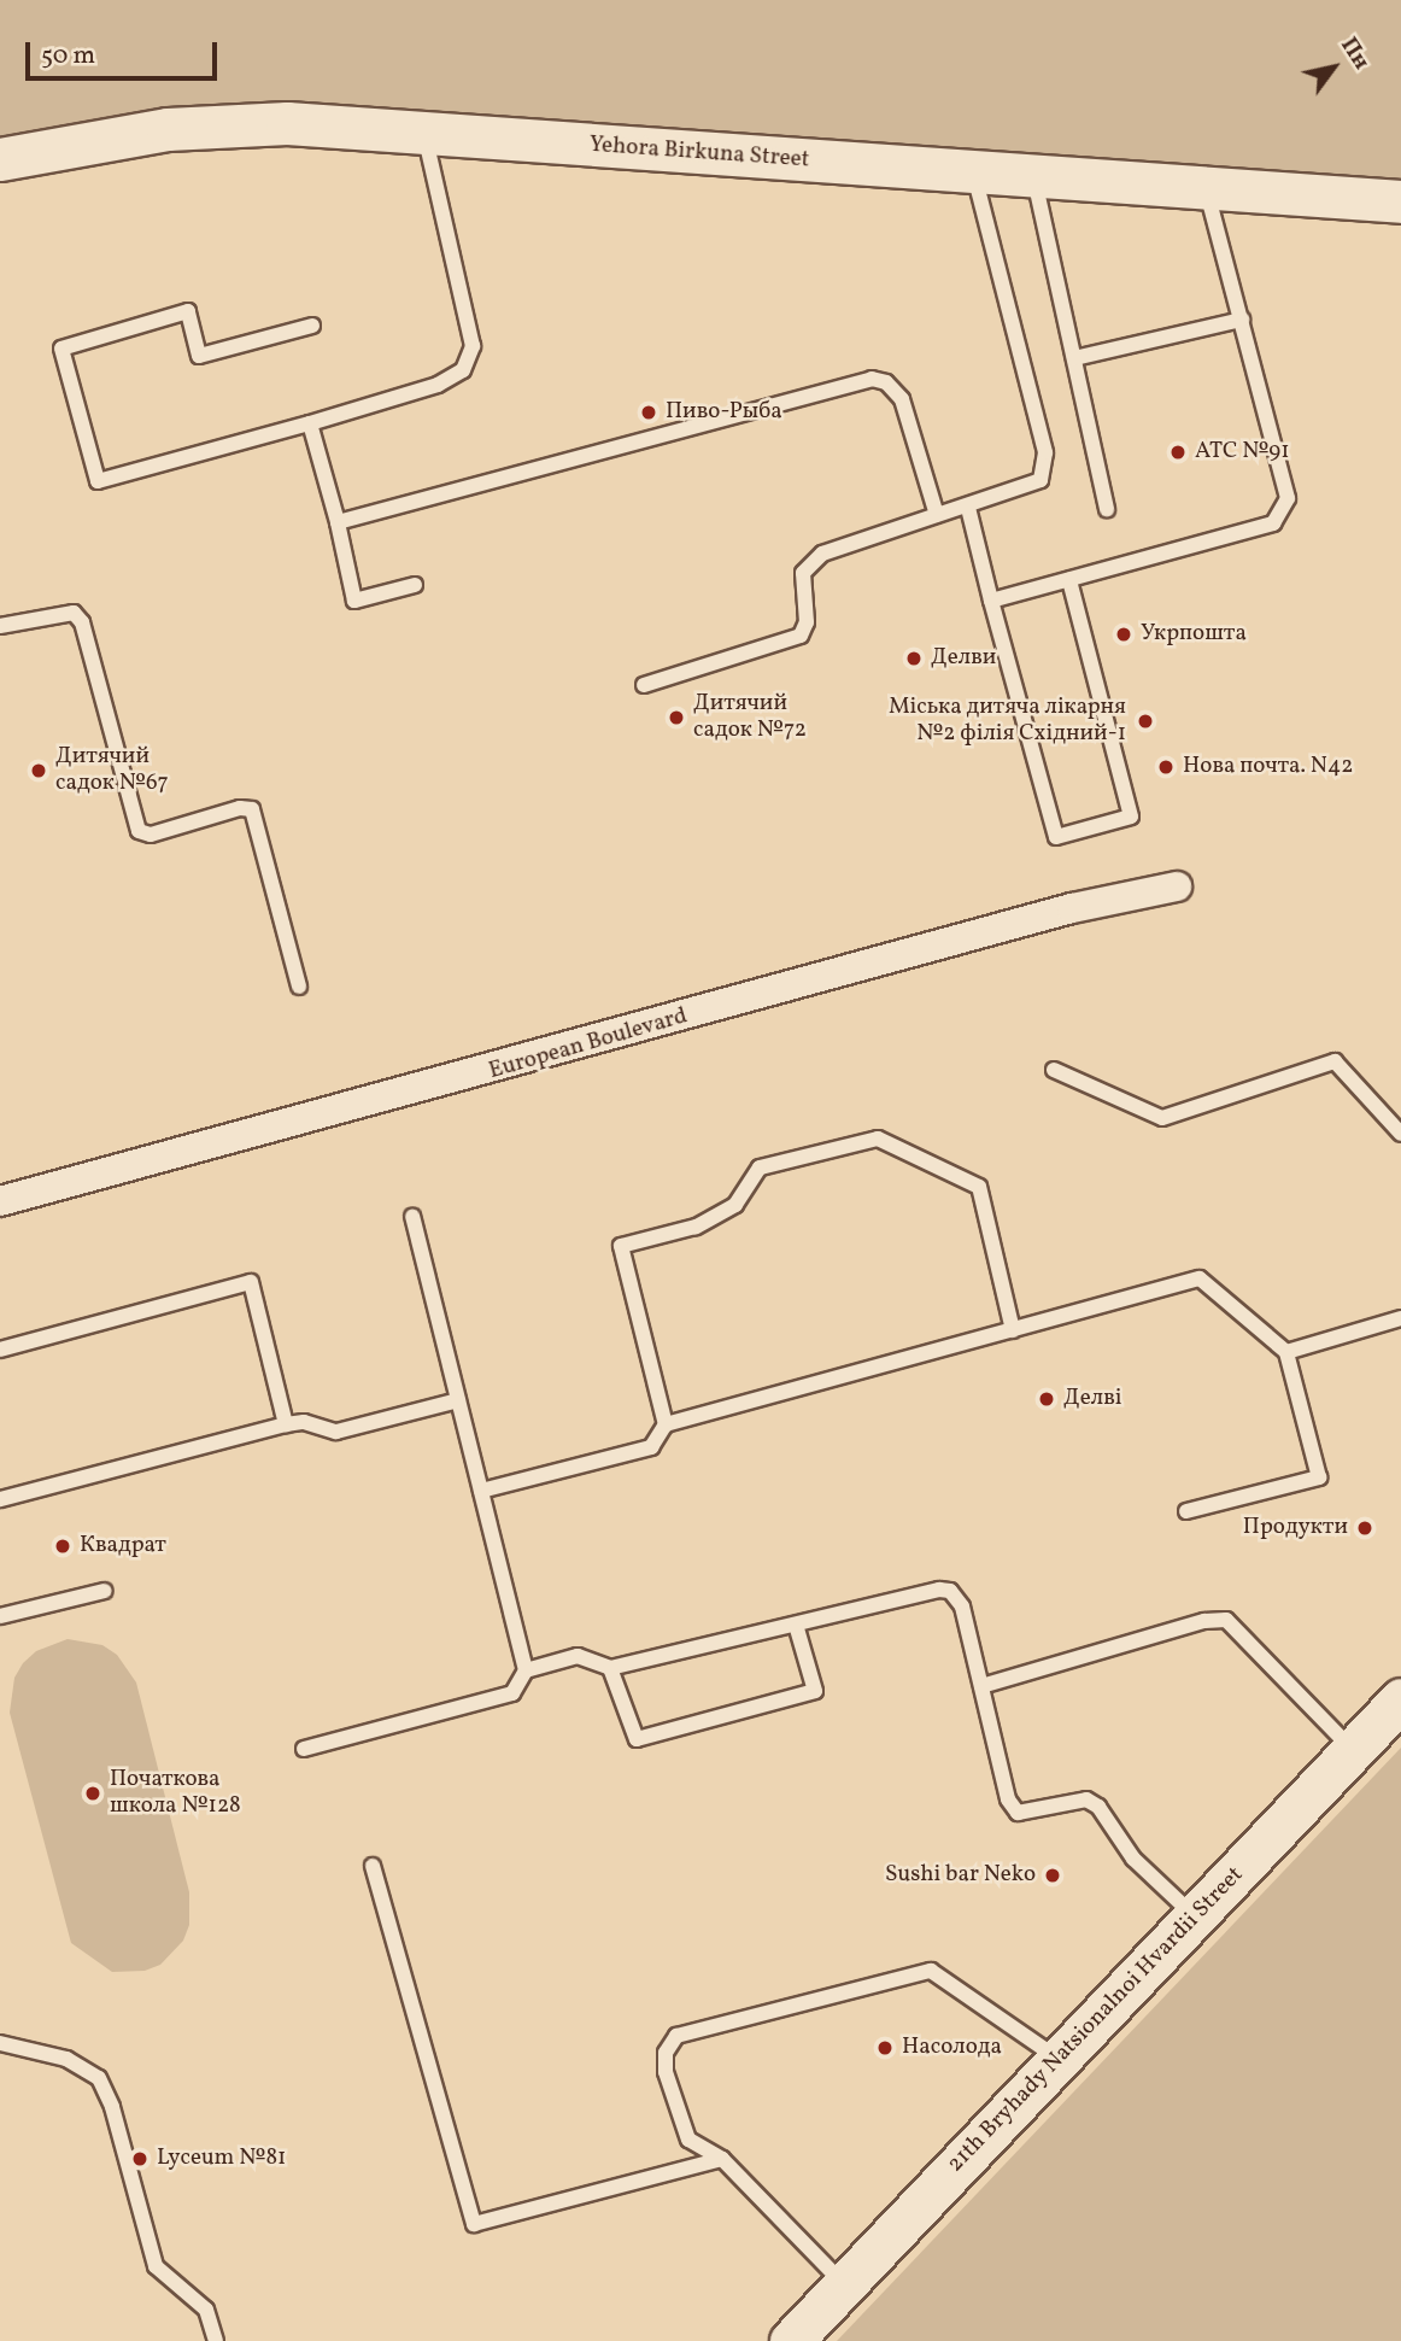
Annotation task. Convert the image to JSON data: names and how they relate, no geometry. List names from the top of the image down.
{
  "streets": {
    "street": ["Yehora Birkuna Street", "European Boulevard", "21th Bryhady Natsionalnoi Hvardii Street"]
  },
  "places": [
    "Пиво-Рыба",
    "АТС №91",
    "Укрпошта",
    "Делви",
    "Дитячий садок №72",
    "Міська дитяча лікарня №2 філія Східний-1",
    "Нова почта. N42",
    "Дитячий садок №67",
    "Делві",
    "Продукти",
    "Квадрат",
    "Початкова школа №128",
    "Sushi bar Neko",
    "Насолода",
    "Lyceum №81"
  ],
  "scale_bar": "50 m",
  "north": "top right"
}
